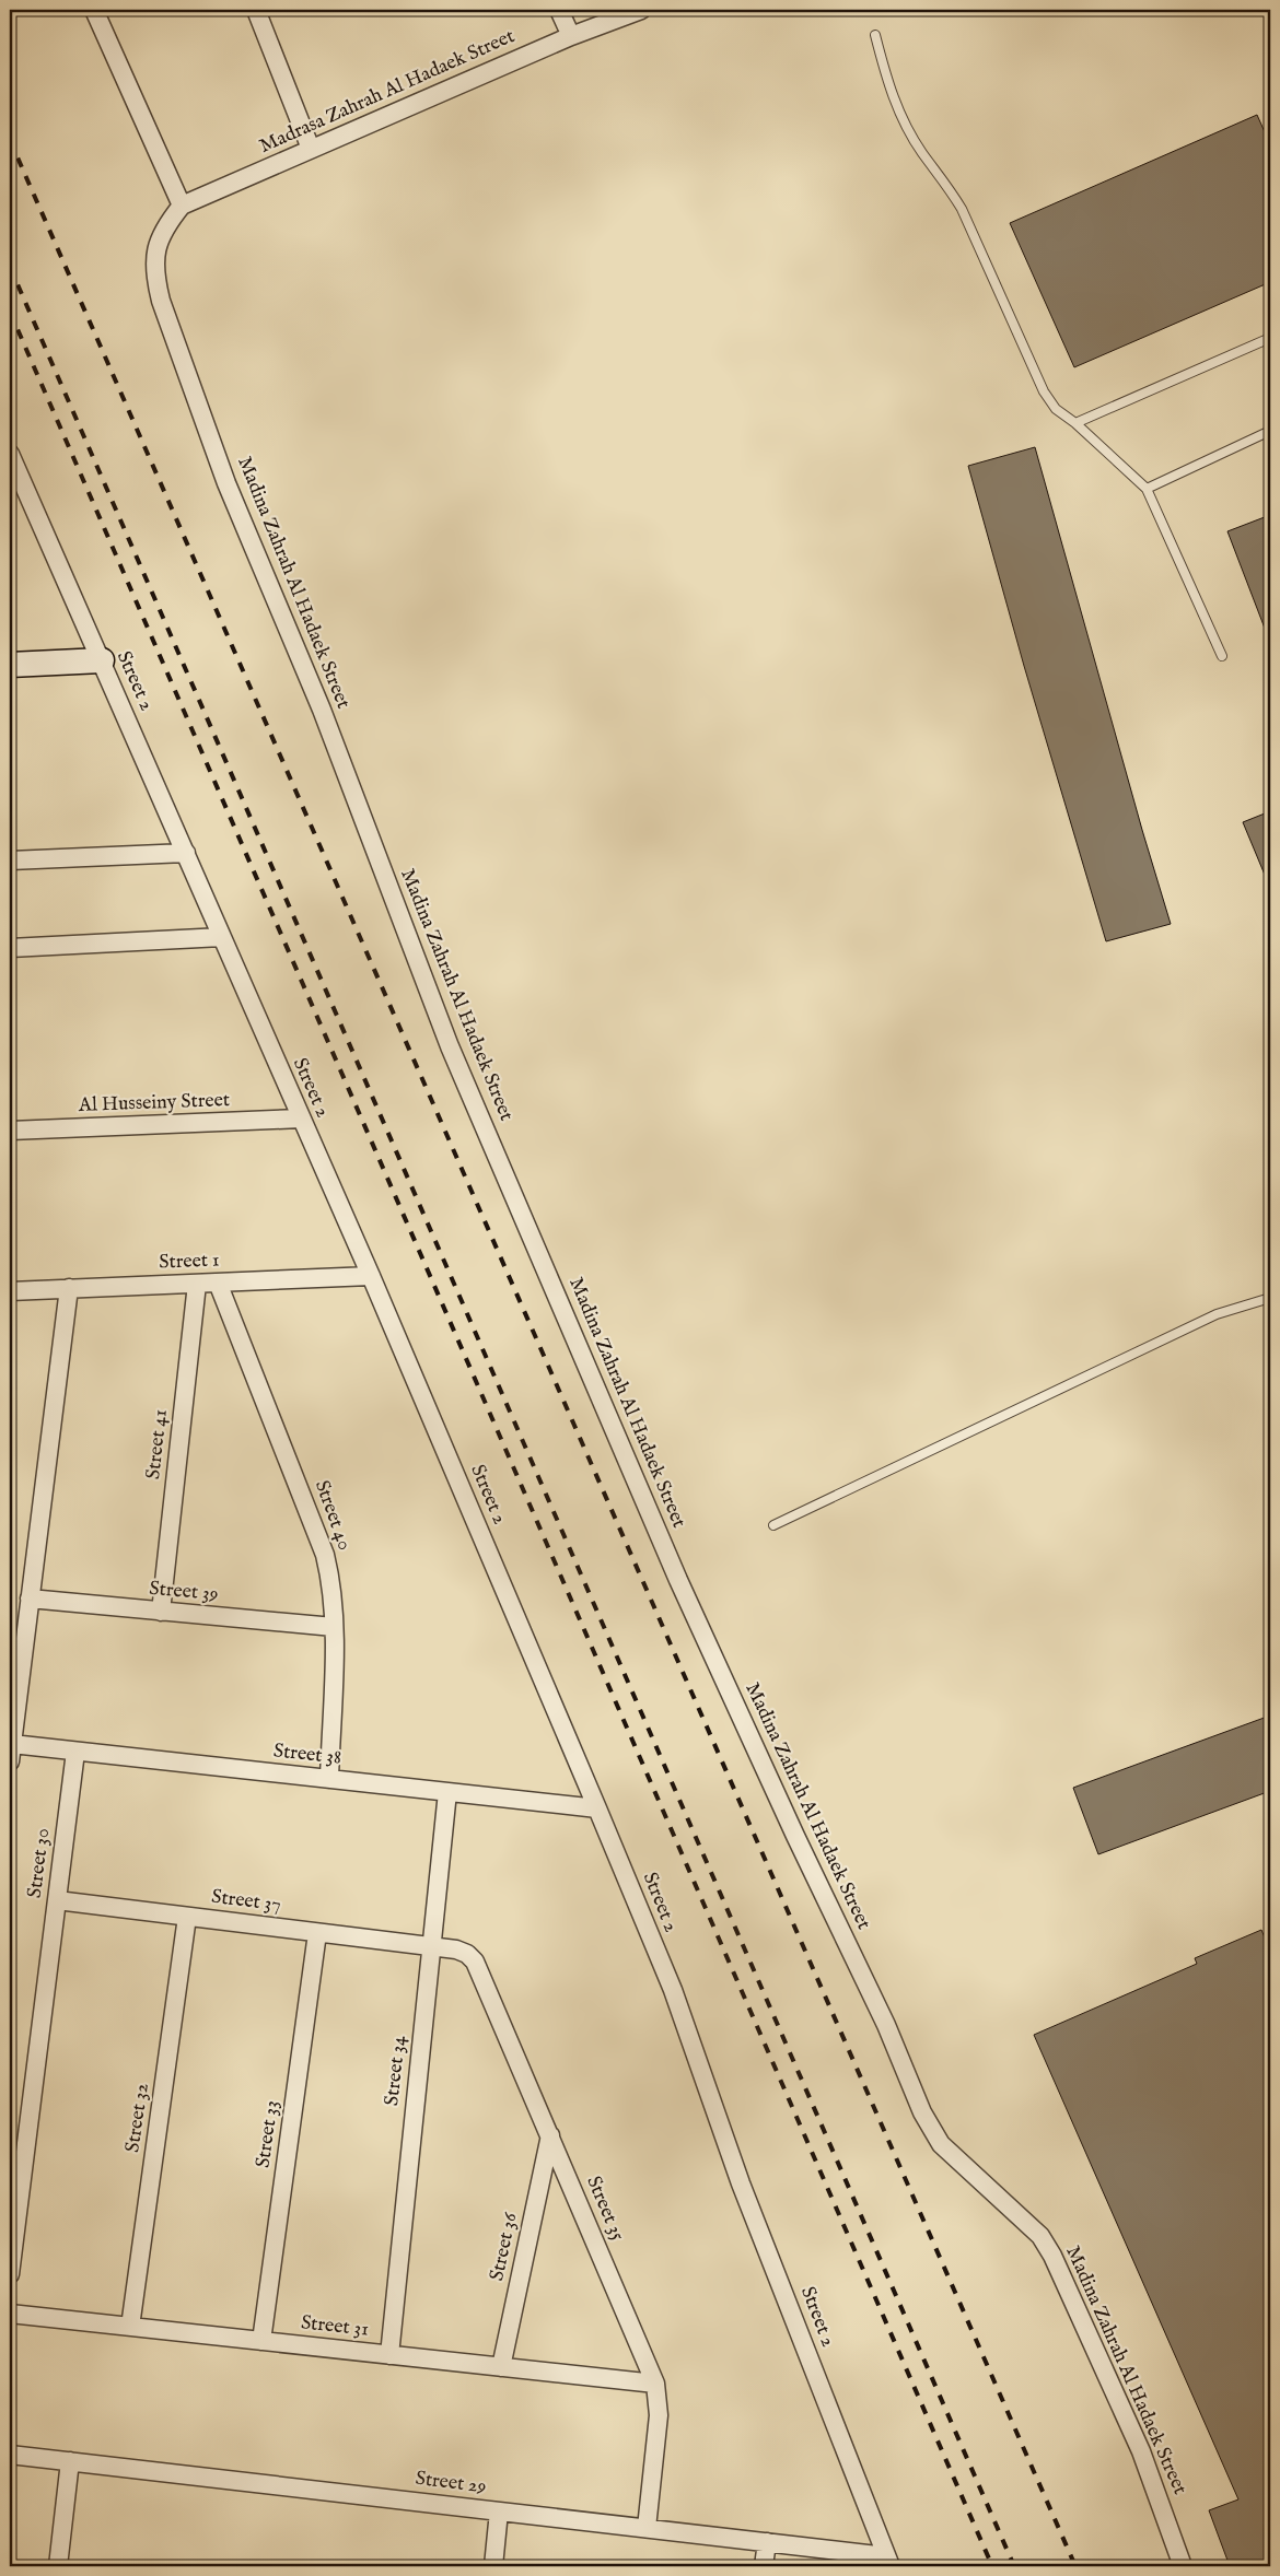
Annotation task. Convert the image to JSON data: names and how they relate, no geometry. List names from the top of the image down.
{
  "streets": {
    "street": [
      "Madrasa Zahrah Al Hadaek Street",
      "Madina Zahrah Al Hadaek Street",
      "Street 2",
      "Al Husseiny Street",
      "Street 1",
      "Street 41",
      "Street 40",
      "Street 39",
      "Street 38",
      "Street 30",
      "Street 37",
      "Street 34",
      "Street 32",
      "Street 33",
      "Street 35",
      "Street 36",
      "Street 31",
      "Street 29"
    ]
  },
  "crossings": [
    ["Madrasa Zahrah Al Hadaek Street", "Madina Zahrah Al Hadaek Street"],
    ["Street 2", "Al Husseiny Street"],
    ["Street 2", "Street 1"],
    ["Street 2", "Street 38"],
    ["Street 2", "Street 29"],
    ["Street 1", "Street 41"],
    ["Street 1", "Street 40"],
    ["Street 41", "Street 39"],
    ["Street 40", "Street 39"],
    ["Street 40", "Street 38"],
    ["Street 38", "Street 30"],
    ["Street 38", "Street 34"],
    ["Street 30", "Street 37"],
    ["Street 37", "Street 34"],
    ["Street 37", "Street 32"],
    ["Street 37", "Street 33"],
    ["Street 37", "Street 35"],
    ["Street 34", "Street 35"],
    ["Street 34", "Street 31"],
    ["Street 32", "Street 31"],
    ["Street 33", "Street 31"],
    ["Street 35", "Street 36"],
    ["Street 35", "Street 31"],
    ["Street 35", "Street 29"],
    ["Street 36", "Street 31"]
  ]
}
